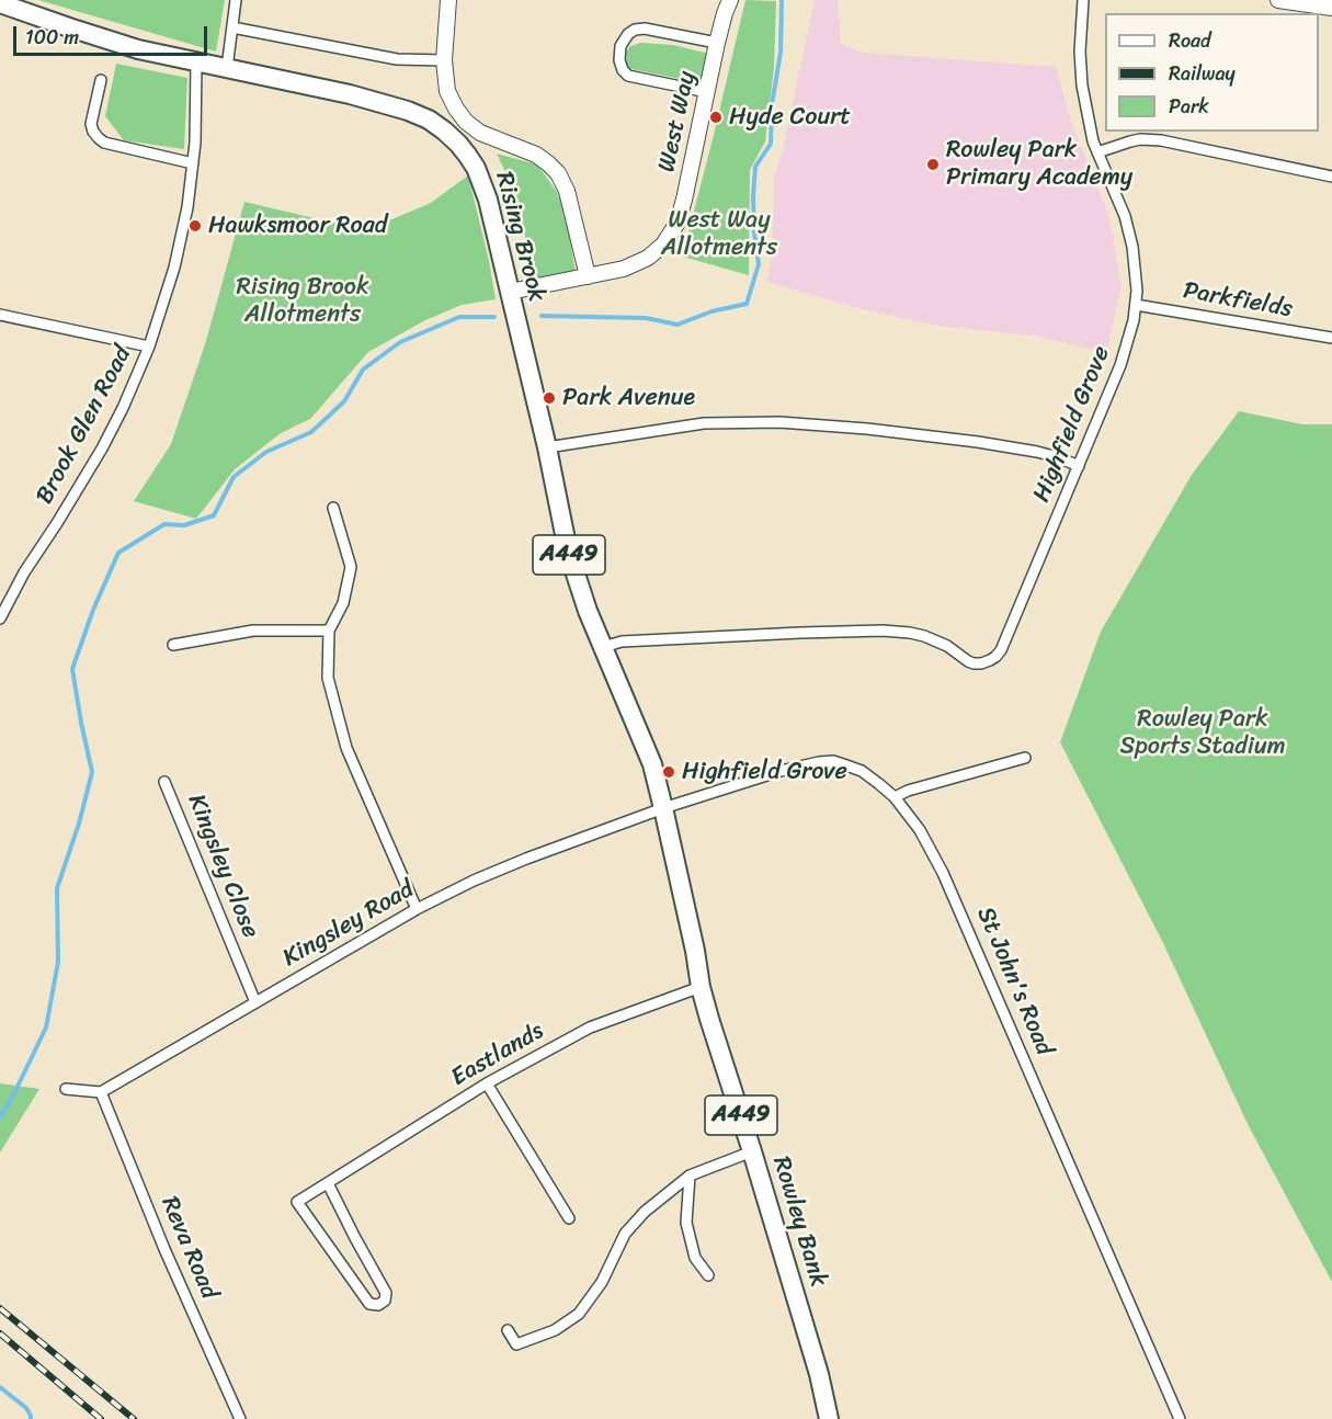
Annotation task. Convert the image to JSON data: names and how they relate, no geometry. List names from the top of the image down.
{
  "streets": {
    "highway": ["Rising Brook", "A449", "Rowley Bank"],
    "street": [
      "West Way",
      "Parkfields",
      "Highfield Grove",
      "Brook Glen Road",
      "Kingsley Close",
      "Kingsley Road",
      "St John's Road",
      "Eastlands",
      "Reva Road"
    ]
  },
  "crossings": [
    ["West Way", "Rising Brook"],
    ["Rising Brook", "Highfield Grove"],
    ["Rising Brook", "Brook Glen Road"],
    ["Rising Brook", "Kingsley Road"],
    ["Rising Brook", "St John's Road"],
    ["Rising Brook", "Rowley Bank"],
    ["Parkfields", "Highfield Grove"],
    ["Kingsley Close", "Kingsley Road"],
    ["Kingsley Road", "St John's Road"],
    ["Kingsley Road", "Rowley Bank"],
    ["Kingsley Road", "Reva Road"],
    ["St John's Road", "Rowley Bank"],
    ["Eastlands", "Rowley Bank"]
  ],
  "parks": ["West Way Allotments", "Rising Brook Allotments", "Rowley Park Sports Stadium"],
  "places": [
    "Hyde Court",
    "Rowley Park Primary Academy",
    "Hawksmoor Road",
    "Park Avenue",
    "Highfield Grove"
  ],
  "legend": ["Road", "Railway", "Park"],
  "scale_bar": "100 m"
}
